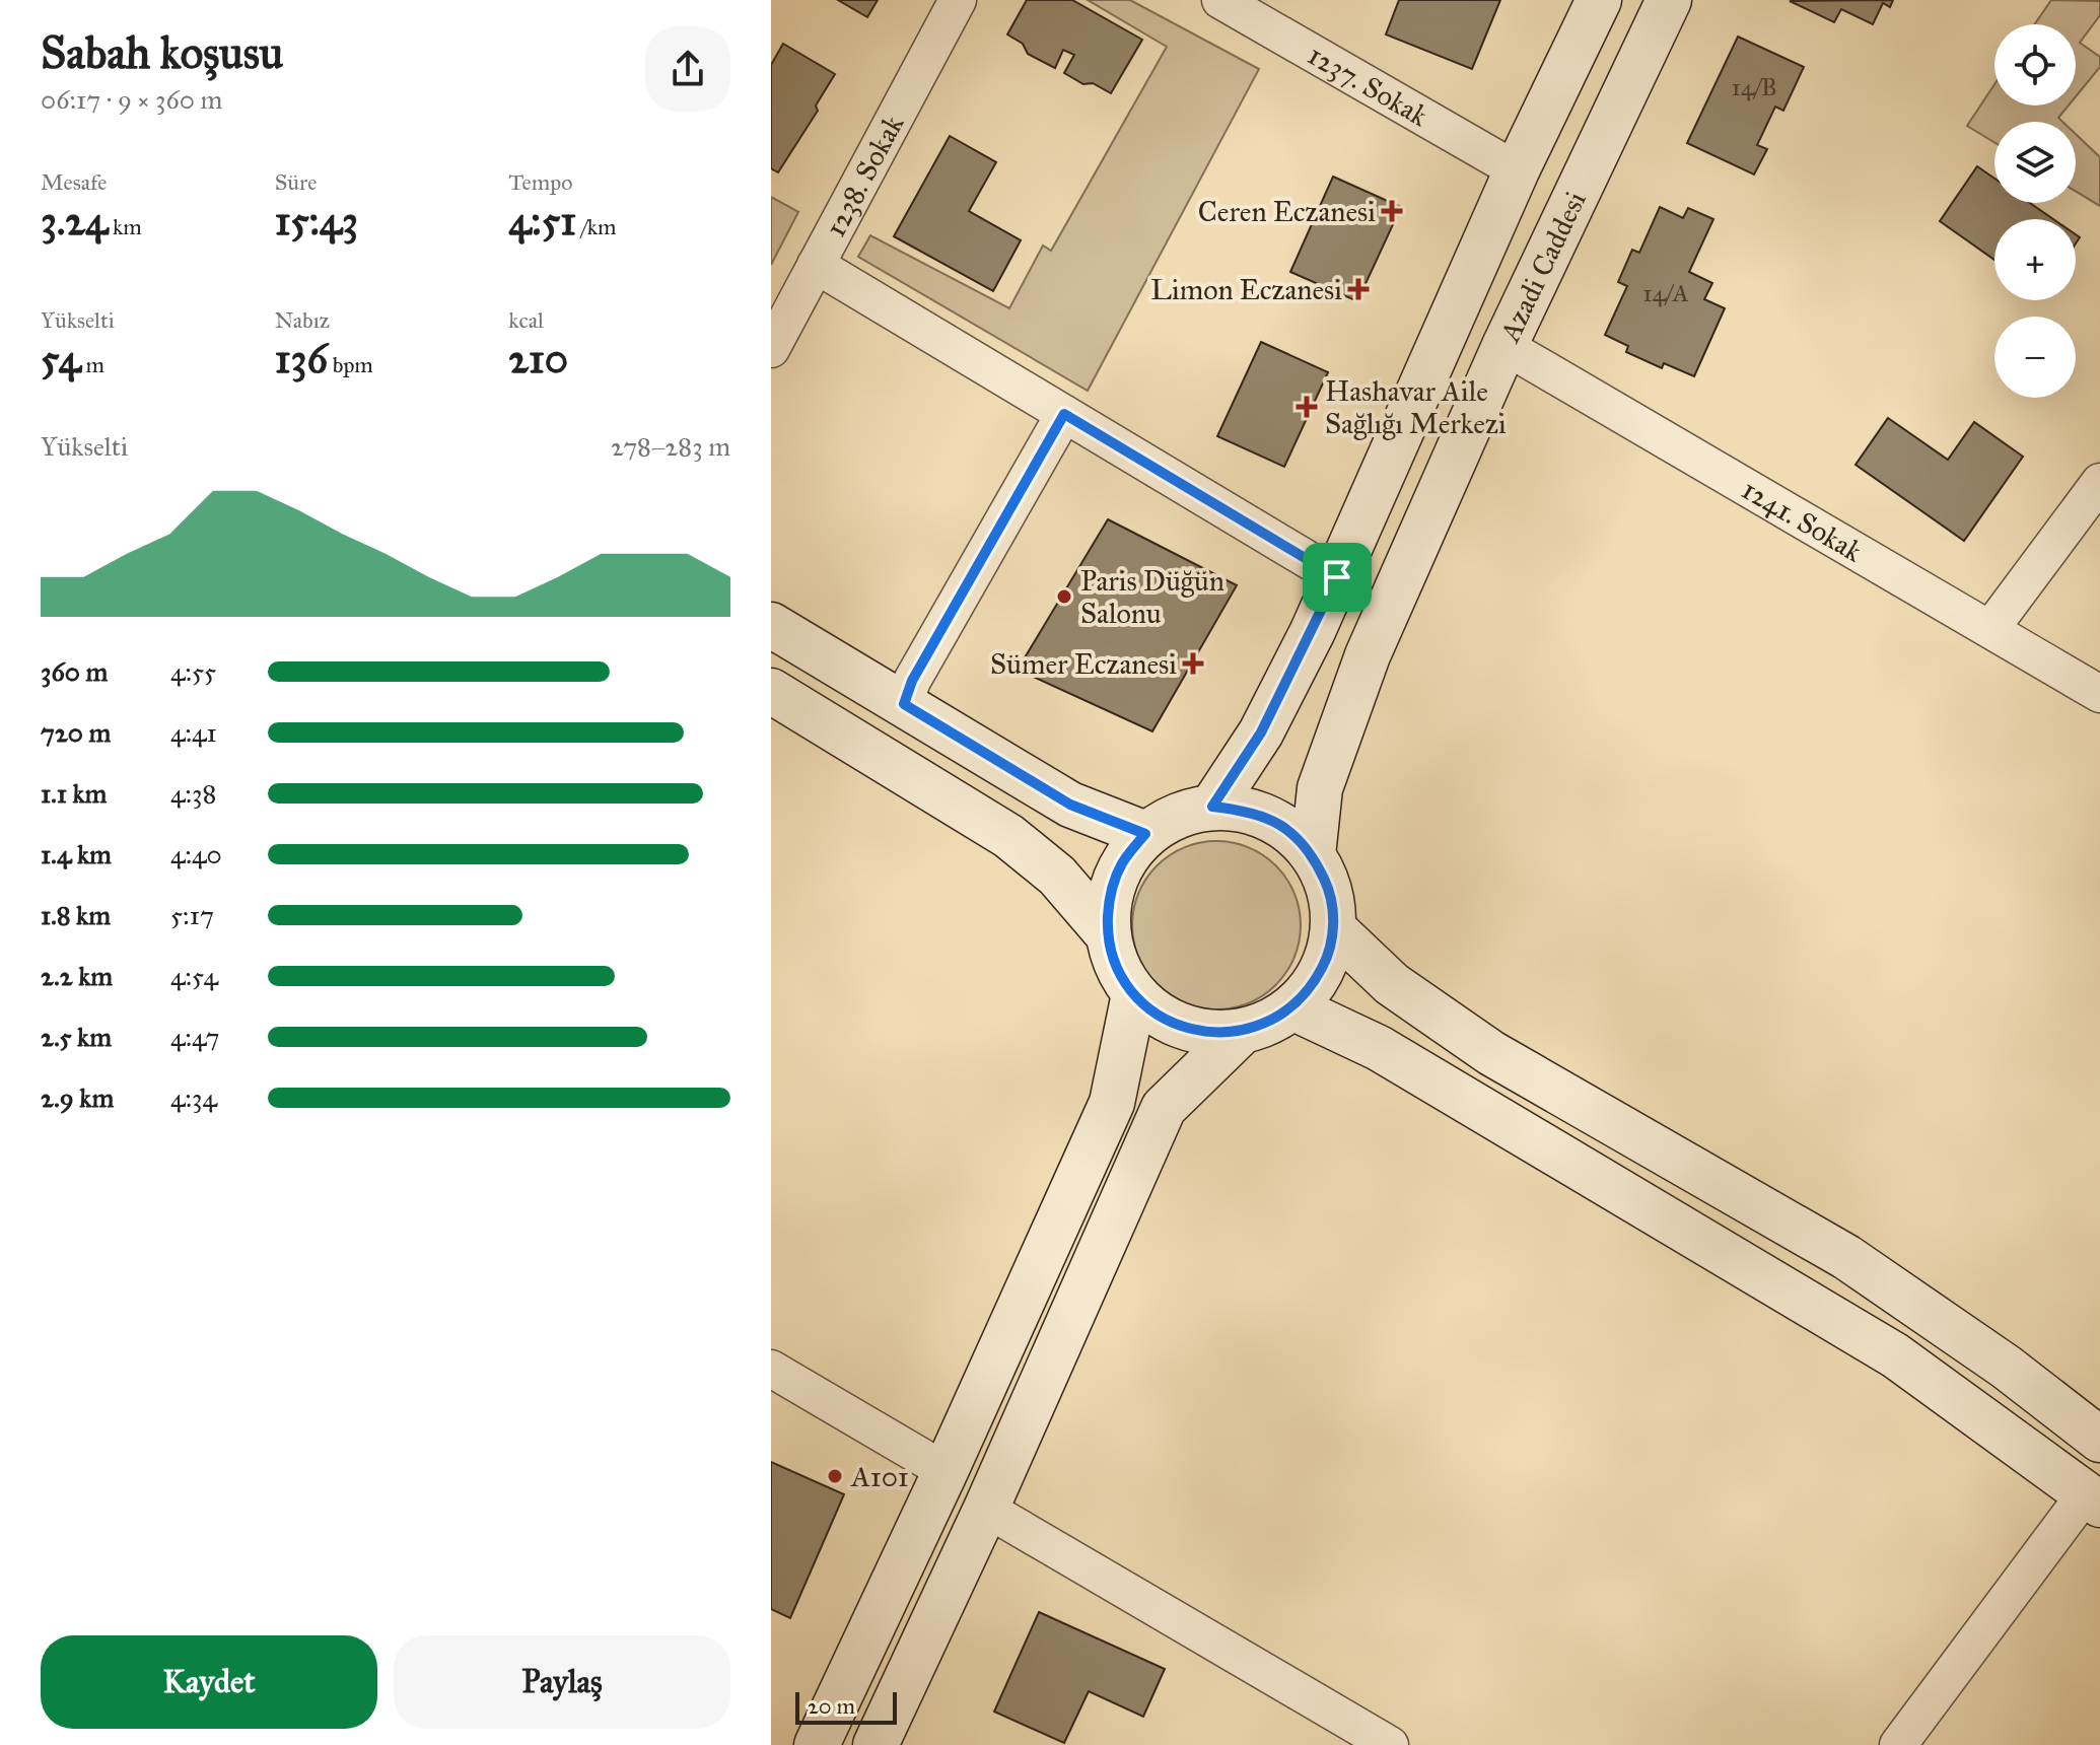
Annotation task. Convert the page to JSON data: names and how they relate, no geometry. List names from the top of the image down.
{
  "streets": {
    "main road": ["Azadi Caddesi"],
    "street": ["1237. Sokak", "1238. Sokak", "1241. Sokak"]
  },
  "crossings": [
    ["Azadi Caddesi", "1241. Sokak"]
  ],
  "places": {
    "health": [
      "Ceren Eczanesi",
      "Limon Eczanesi",
      "Hashavar Aile Sağlığı Merkezi",
      "Sümer Eczanesi"
    ],
    "other": ["Paris Düğün Salonu", "A101"]
  },
  "house_numbers": ["14/B", "14/A"],
  "scale_bar": "20 m",
  "page": {
    "heading": ["Sabah koşusu", "06:17 · 9 × 360 m"],
    "map_buttons": ["+", "−"],
    "stats": [
      ["Mesafe", "3.24 km"],
      ["Süre", "15:43"],
      ["Tempo", "4:51 /km"],
      ["Yükselti", "54 m"],
      ["Nabız", "136 bpm"],
      ["kcal", "210"]
    ],
    "chart": ["Yükselti", "278–283 m"],
    "list": [
      {
        "name": "360 m",
        "note": "4:55"
      },
      {
        "name": "720 m",
        "note": "4:41"
      },
      {
        "name": "1.1 km",
        "note": "4:38"
      },
      {
        "name": "1.4 km",
        "note": "4:40"
      },
      {
        "name": "1.8 km",
        "note": "5:17"
      },
      {
        "name": "2.2 km",
        "note": "4:54"
      },
      {
        "name": "2.5 km",
        "note": "4:47"
      },
      {
        "name": "2.9 km",
        "note": "4:34"
      }
    ],
    "buttons": ["Kaydet", "Paylaş"],
    "scale": "20 m"
  }
}
